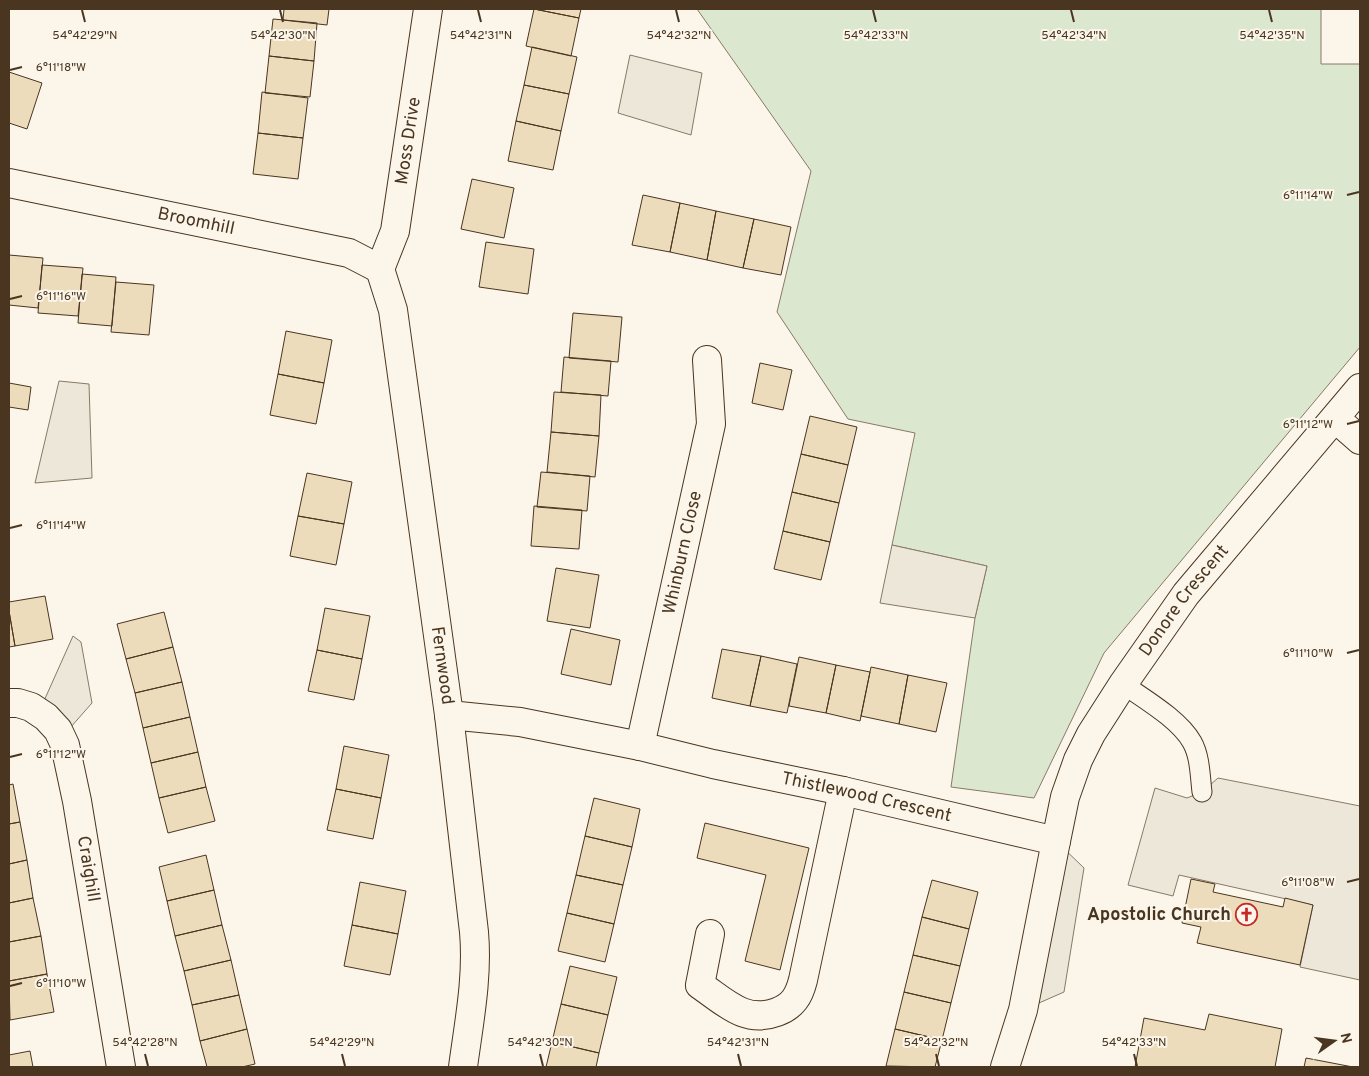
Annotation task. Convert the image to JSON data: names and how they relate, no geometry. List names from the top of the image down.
{
  "streets": {
    "street": [
      "Moss Drive",
      "Broomhill",
      "Whinburn Close",
      "Donore Crescent",
      "Fernwood",
      "Thistlewood Crescent",
      "Craighill"
    ]
  },
  "crossings": [
    ["Moss Drive", "Broomhill"],
    ["Moss Drive", "Fernwood"],
    ["Broomhill", "Fernwood"],
    ["Whinburn Close", "Thistlewood Crescent"],
    ["Donore Crescent", "Thistlewood Crescent"],
    ["Fernwood", "Thistlewood Crescent"]
  ],
  "places": {
    "church": ["Apostolic Church"]
  },
  "north": "right",
  "coordinates": [
    "54°42'29\"N",
    "54°42'30\"N",
    "54°42'31\"N",
    "54°42'32\"N",
    "54°42'33\"N",
    "54°42'34\"N",
    "54°42'35\"N",
    "6°11'18\"W",
    "6°11'14\"W",
    "6°11'16\"W",
    "6°11'12\"W",
    "6°11'10\"W",
    "6°11'08\"W",
    "54°42'28\"N"
  ]
}
